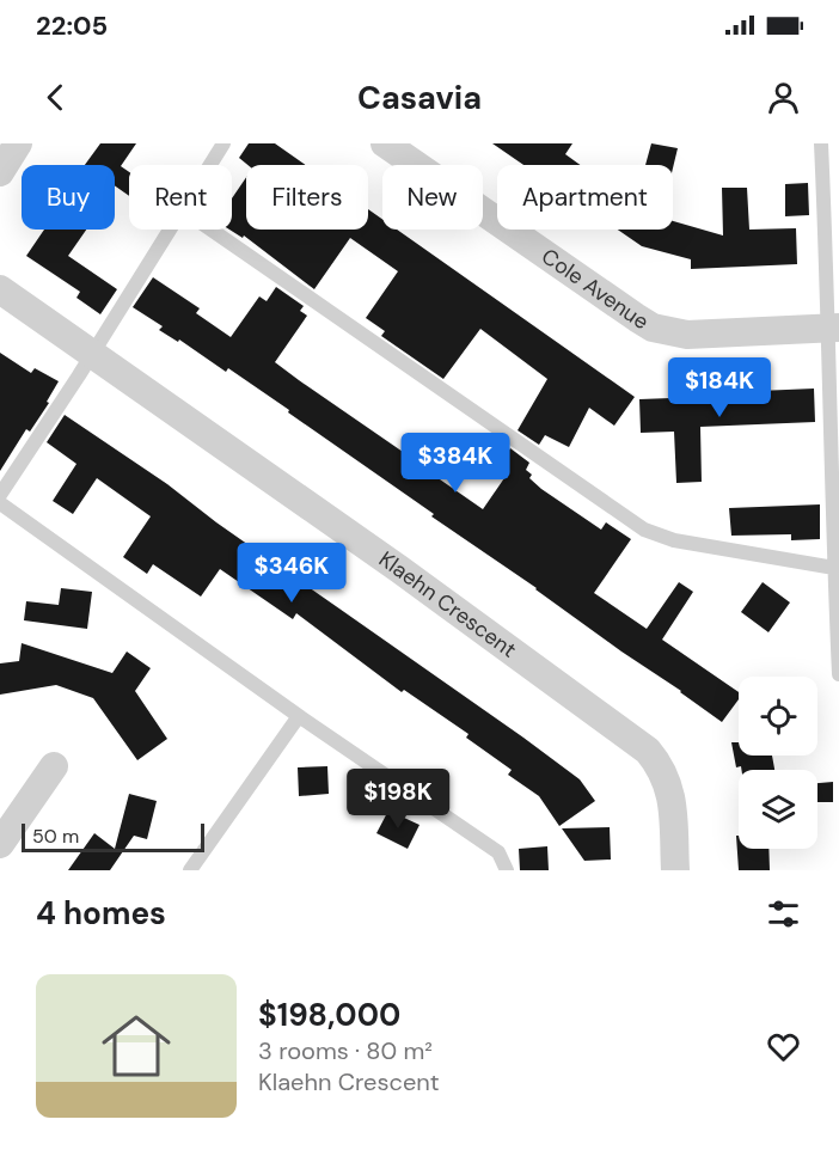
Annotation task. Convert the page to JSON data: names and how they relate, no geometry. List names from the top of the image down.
{
  "streets": {
    "street": ["Cole Avenue", "Klaehn Crescent"]
  },
  "scale_bar": "50 m",
  "page": {
    "status": "22:05",
    "header": "Casavia",
    "chip": [
      "Buy",
      "Rent",
      "Filters",
      "New",
      "Apartment"
    ],
    "price": [
      "$184K",
      "$384K",
      "$346K",
      "$198K"
    ],
    "scale": "50 m",
    "heading": "4 homes",
    "list": [
      {
        "name": "$198,000",
        "note": "3 rooms · 80 m² · Klaehn Crescent"
      }
    ]
  }
}
